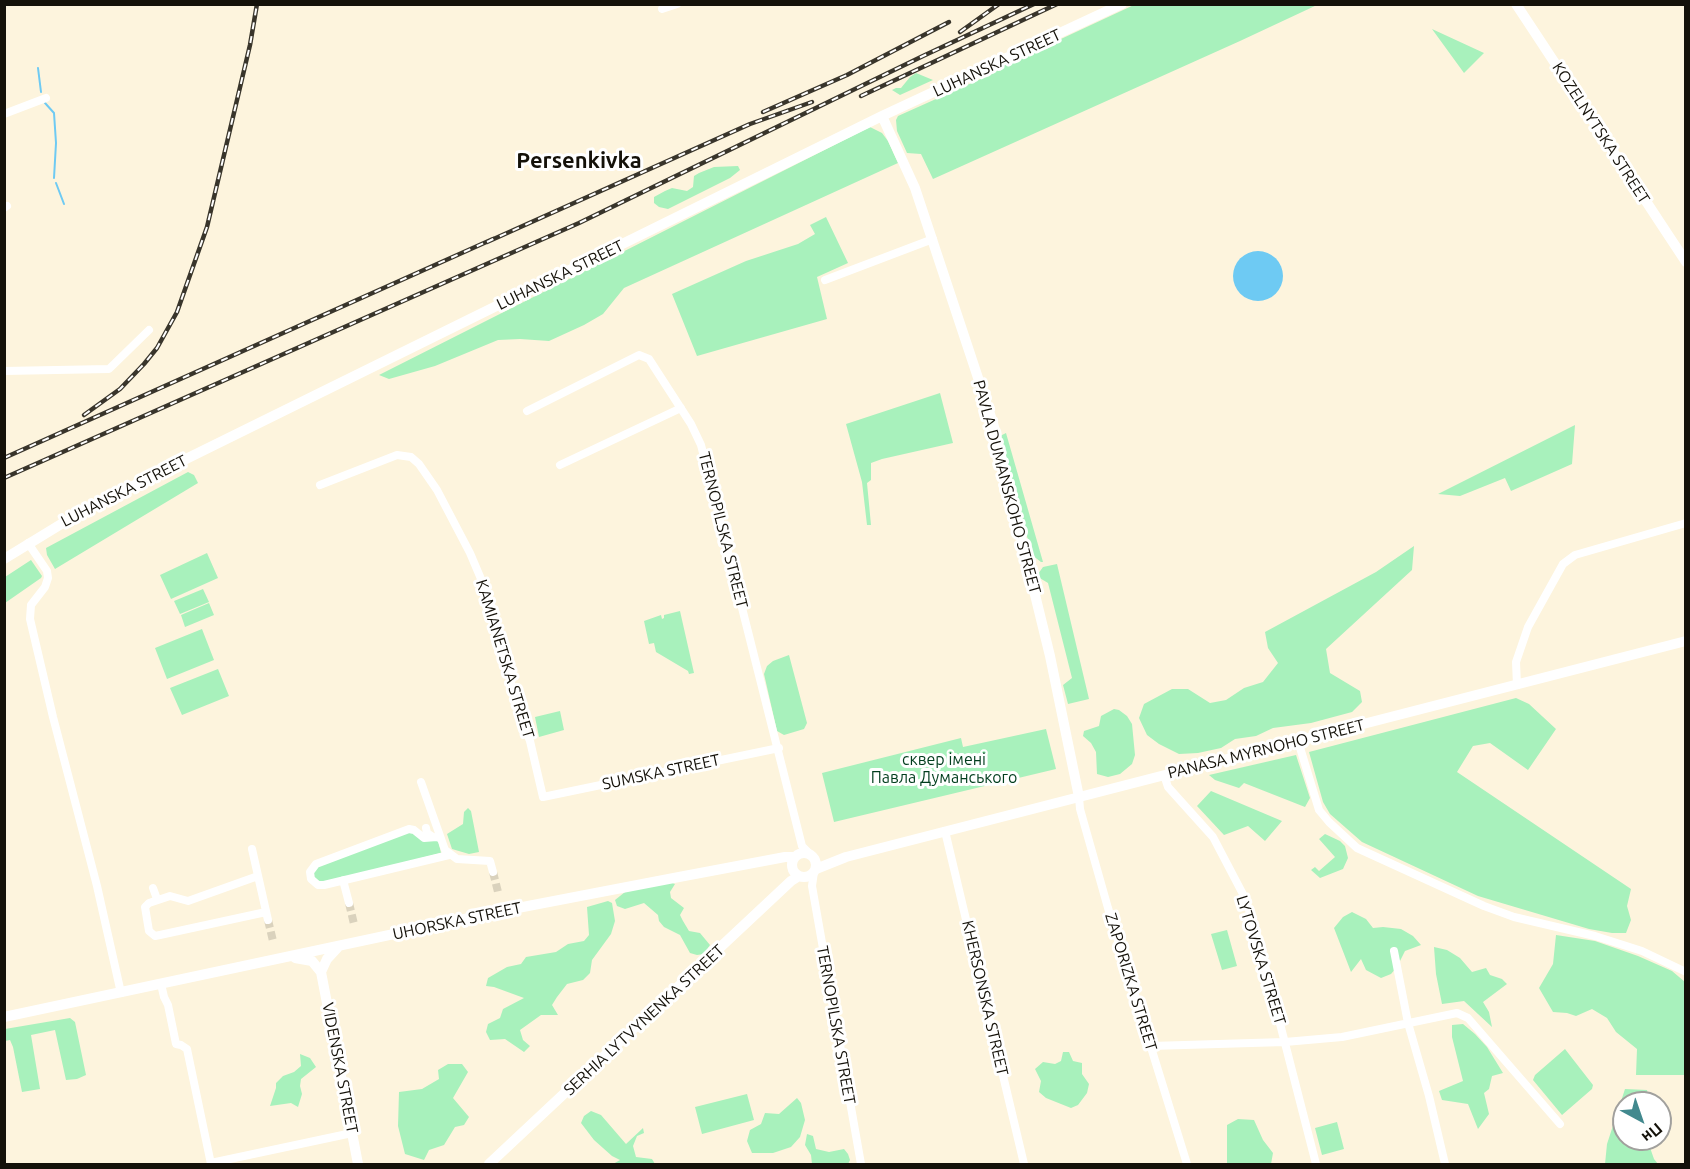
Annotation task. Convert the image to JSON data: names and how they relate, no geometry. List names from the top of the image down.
{
  "streets": {
    "street": [
      "LUHANSKA STREET",
      "KOZELNYTSKA STREET",
      "PAVLA DUMANSKOHO STREET",
      "TERNOPILSKA STREET",
      "KAMIANETSKA STREET",
      "PANASA MYRNOHO STREET",
      "SUMSKA STREET",
      "UHORSKA STREET",
      "LYTOVSKA STREET",
      "ZAPORIZKA STREET",
      "KHERSONSKA STREET",
      "SERHIA LYTVYNENKA STREET",
      "VIDENSKA STREET"
    ]
  },
  "crossings": [
    ["LUHANSKA STREET", "PAVLA DUMANSKOHO STREET"],
    ["PAVLA DUMANSKOHO STREET", "PANASA MYRNOHO STREET"],
    ["PAVLA DUMANSKOHO STREET", "ZAPORIZKA STREET"],
    ["TERNOPILSKA STREET", "PANASA MYRNOHO STREET"],
    ["TERNOPILSKA STREET", "SUMSKA STREET"],
    ["TERNOPILSKA STREET", "UHORSKA STREET"],
    ["TERNOPILSKA STREET", "SERHIA LYTVYNENKA STREET"],
    ["KAMIANETSKA STREET", "SUMSKA STREET"],
    ["PANASA MYRNOHO STREET", "UHORSKA STREET"],
    ["PANASA MYRNOHO STREET", "LYTOVSKA STREET"],
    ["PANASA MYRNOHO STREET", "ZAPORIZKA STREET"],
    ["PANASA MYRNOHO STREET", "KHERSONSKA STREET"],
    ["PANASA MYRNOHO STREET", "SERHIA LYTVYNENKA STREET"]
  ],
  "districts": ["Persenkivka"],
  "parks": ["сквер імені Павла Думанського"],
  "north": "bottom right"
}
